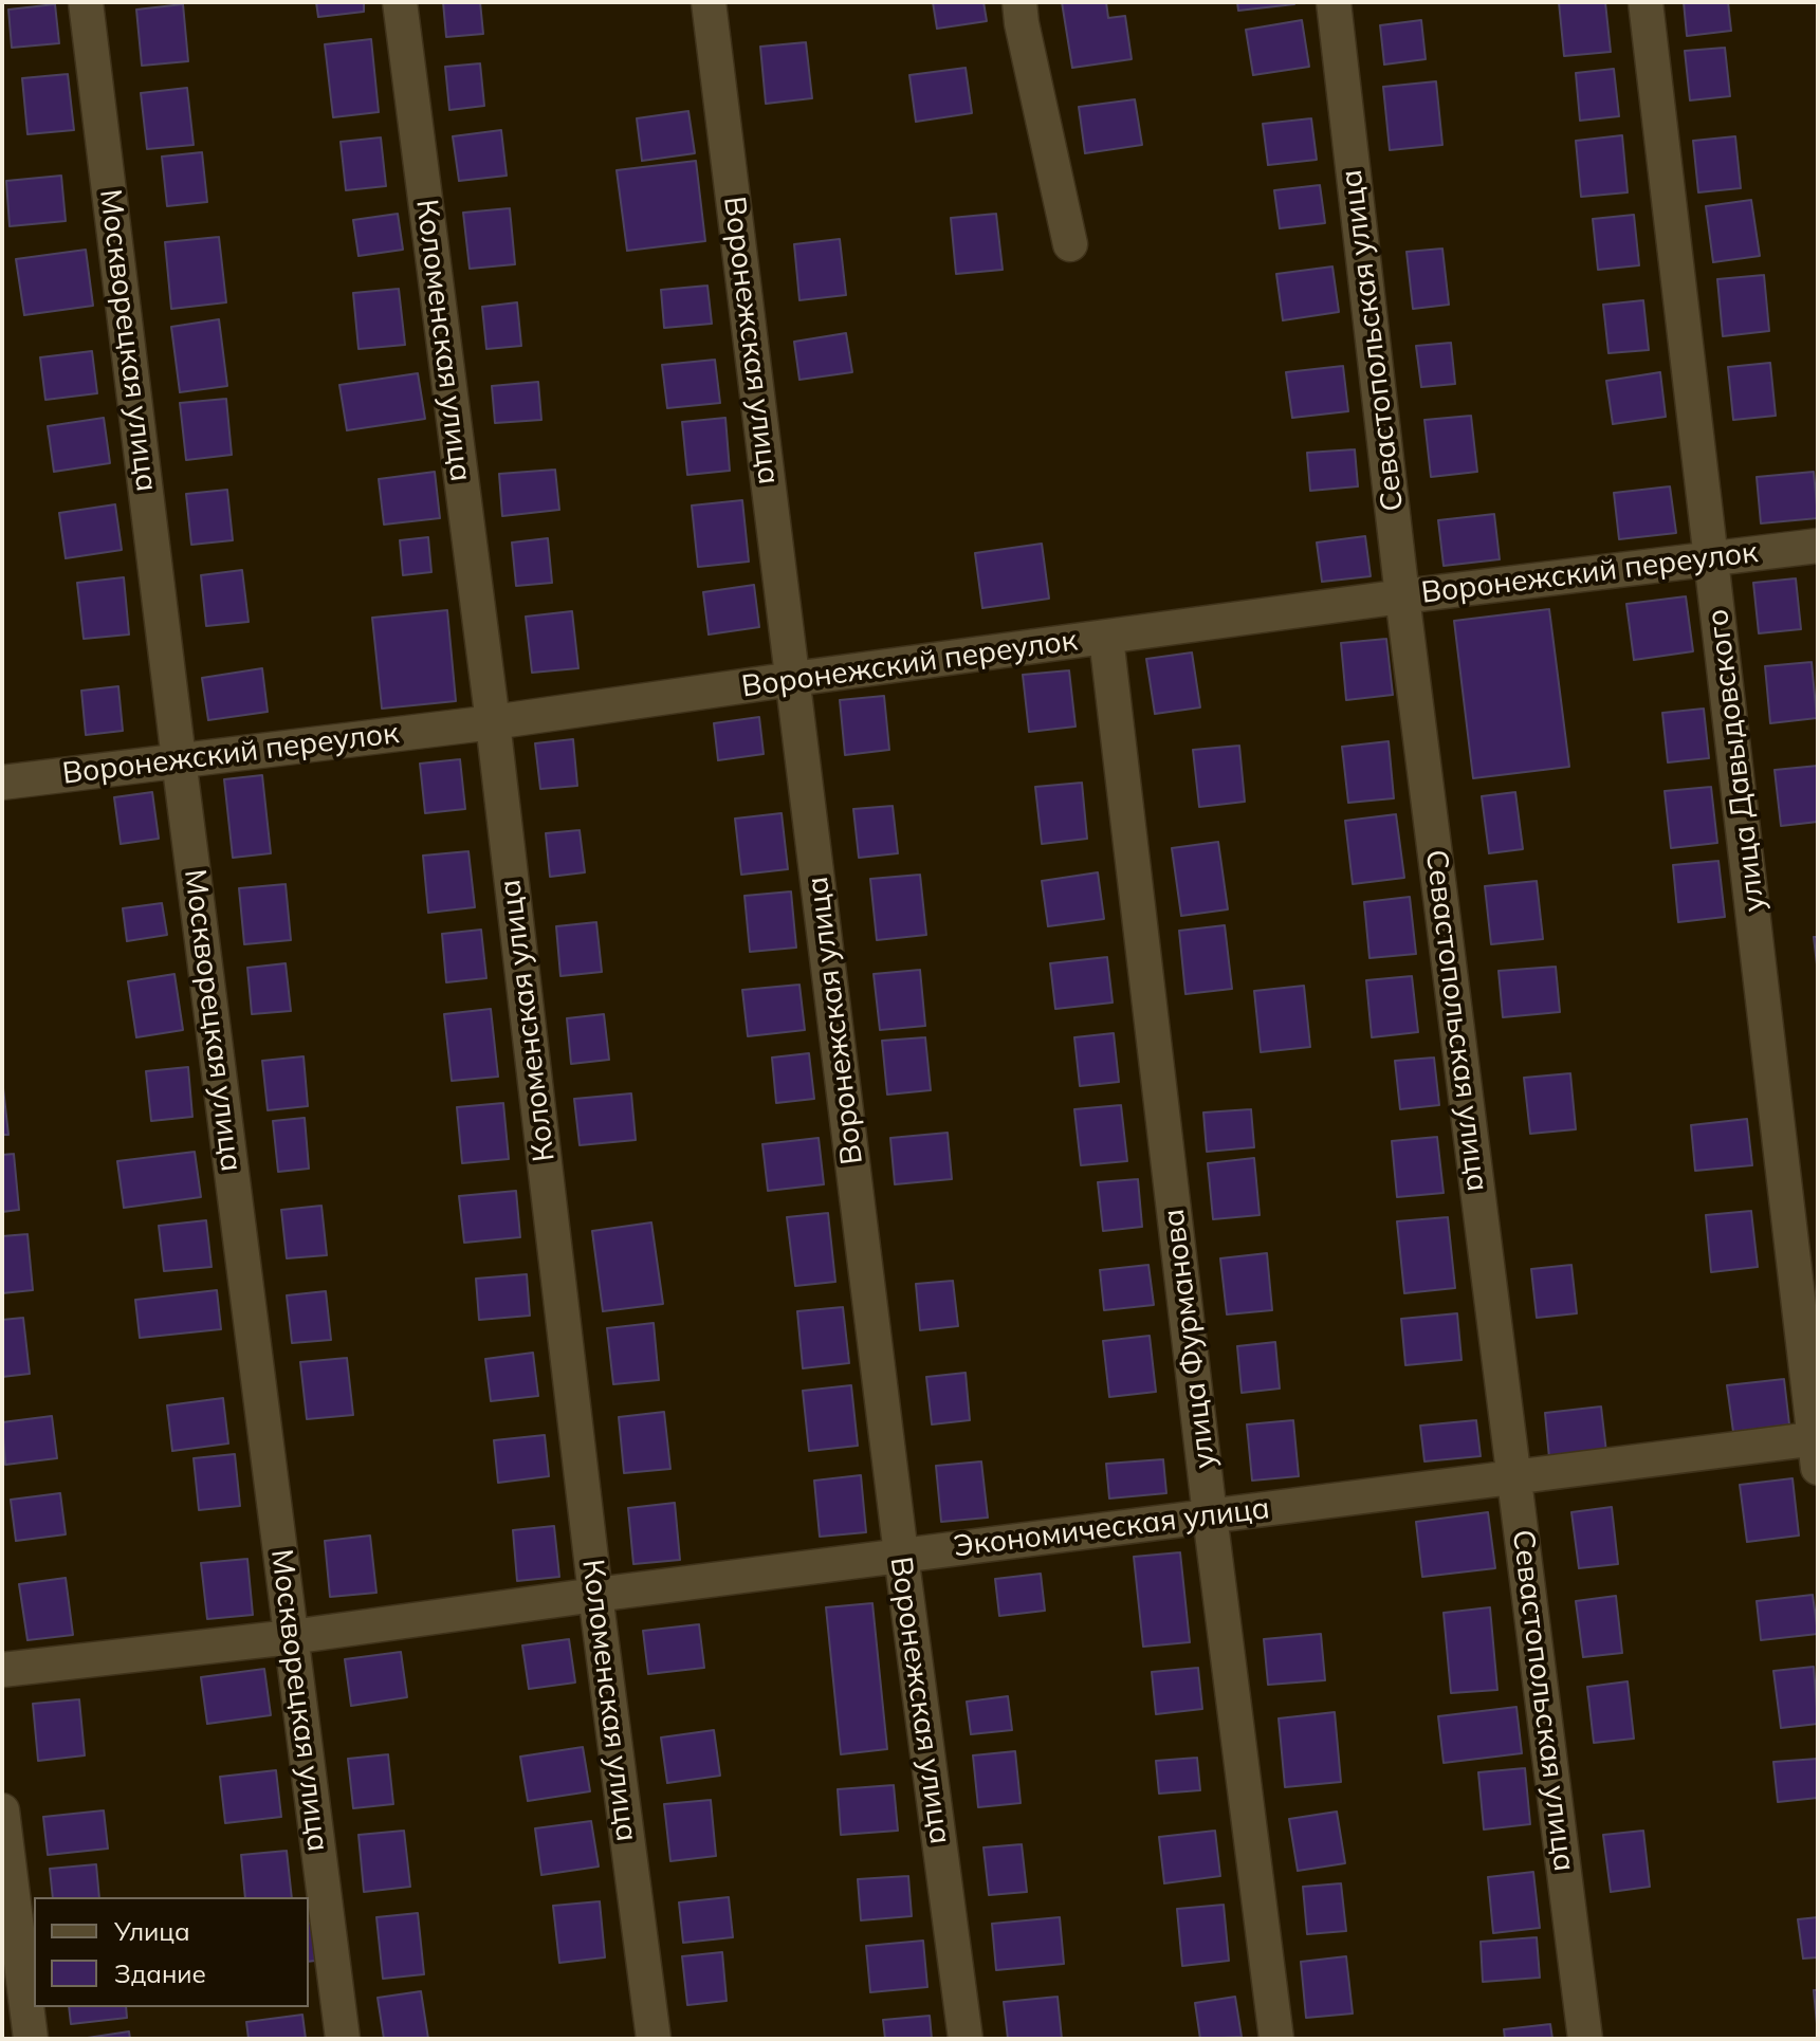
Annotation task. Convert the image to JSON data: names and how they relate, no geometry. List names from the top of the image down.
{
  "streets": {
    "street": [
      "Москворецкая улица",
      "Коломенская улица",
      "Воронежская улица",
      "Севастопольская улица",
      "Воронежский переулок",
      "улица Давыдовского",
      "улица Фурманова",
      "Экономическая улица"
    ]
  },
  "crossings": [
    ["Москворецкая улица", "Воронежский переулок"],
    ["Москворецкая улица", "Экономическая улица"],
    ["Коломенская улица", "Воронежский переулок"],
    ["Коломенская улица", "Экономическая улица"],
    ["Воронежская улица", "Воронежский переулок"],
    ["Воронежская улица", "Экономическая улица"],
    ["Севастопольская улица", "Воронежский переулок"],
    ["Севастопольская улица", "Экономическая улица"],
    ["Воронежский переулок", "улица Давыдовского"],
    ["Воронежский переулок", "улица Фурманова"],
    ["улица Давыдовского", "Экономическая улица"],
    ["улица Фурманова", "Экономическая улица"]
  ],
  "legend": ["Улица", "Здание"]
}
